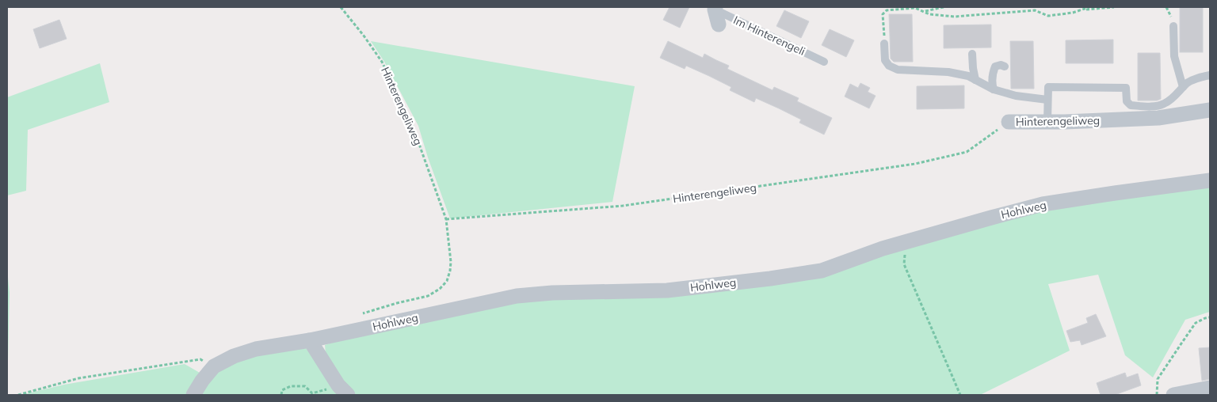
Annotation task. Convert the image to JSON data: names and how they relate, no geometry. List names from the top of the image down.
{
  "streets": {
    "street": ["Im Hinterengeli", "Hinterengeliweg", "Hohlweg"]
  }
}
